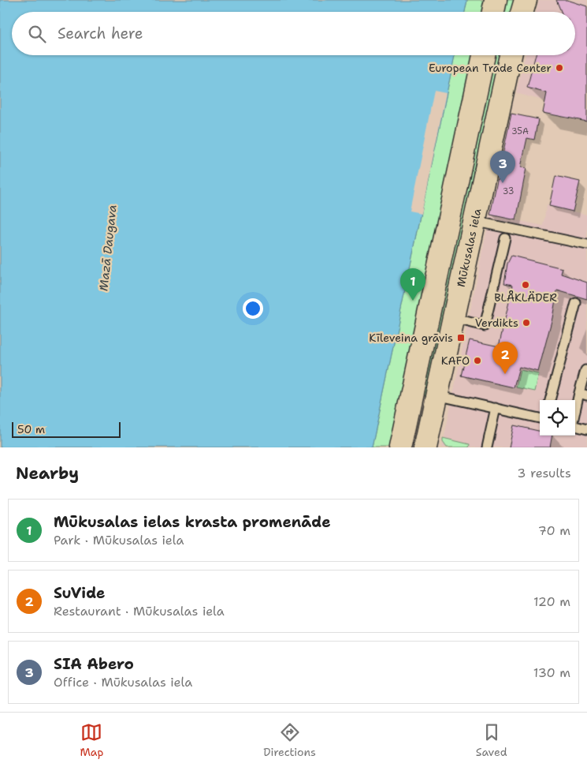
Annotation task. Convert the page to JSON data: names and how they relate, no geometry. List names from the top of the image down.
{
  "streets": {
    "main road": ["Mūkusalas iela"]
  },
  "water": ["Mazā Daugava"],
  "places": {
    "other": [
      "European Trade Center",
      "BLÅKLÄDER",
      "Verdikts",
      "KAFO"
    ],
    "transit": ["Kīleveina grāvis"]
  },
  "house_numbers": ["35A", "33"],
  "scale_bar": "50 m",
  "page": {
    "search": "Search here",
    "pins": ["3", "1", "2"],
    "scale": "50 m",
    "heading": ["Nearby", "3 results"],
    "list": [
      {
        "mark": "1",
        "name": "Mūkusalas ielas krasta promenāde",
        "note": "Park · Mūkusalas iela",
        "value": "70 m"
      },
      {
        "mark": "2",
        "name": "SuVide",
        "note": "Restaurant · Mūkusalas iela",
        "value": "120 m"
      },
      {
        "mark": "3",
        "name": "SIA Abero",
        "note": "Office · Mūkusalas iela",
        "value": "130 m"
      }
    ],
    "nav": ["Map", "Directions", "Saved"]
  }
}
